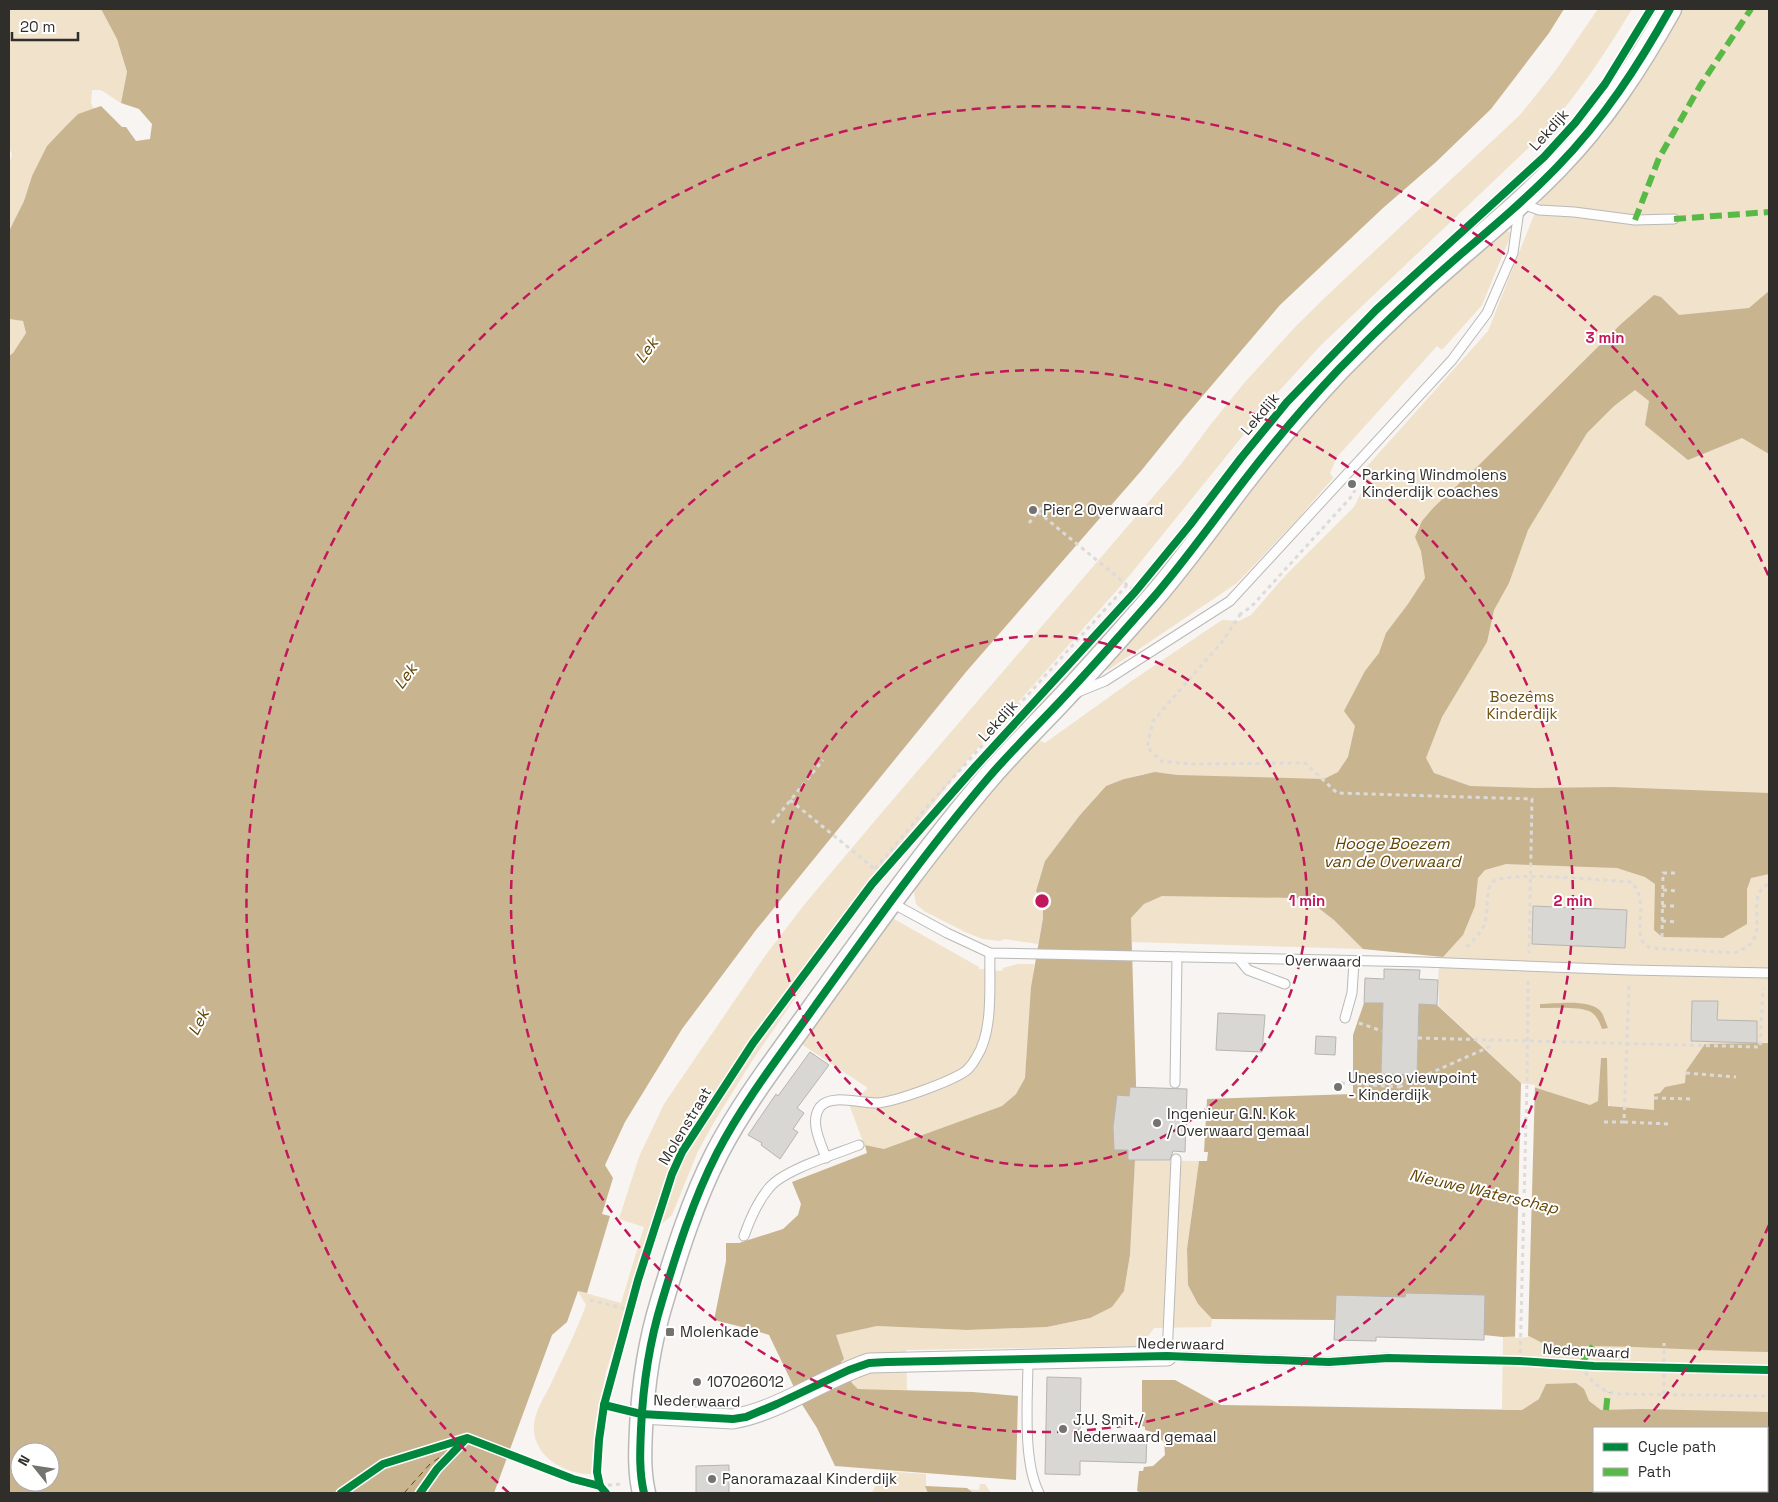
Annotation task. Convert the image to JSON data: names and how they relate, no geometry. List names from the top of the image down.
{
  "streets": {
    "street": ["Lekdijk", "Nederwaard"],
    "lane": ["Overwaard"],
    "cycle path": ["Molenstraat"]
  },
  "crossings": [
    ["Lekdijk", "Overwaard"]
  ],
  "water": ["Lek", "Hooge Boezem van de Overwaard", "Nieuwe Waterschap"],
  "parks": ["Boezems Kinderdijk"],
  "places": {
    "other": [
      "Parking Windmolens Kinderdijk coaches",
      "Pier 2 Overwaard",
      "Unesco viewpoint - Kinderdijk",
      "Ingenieur G.N. Kok / Overwaard gemaal",
      "107026012",
      "J.U. Smit / Nederwaard gemaal",
      "Panoramazaal Kinderdijk"
    ],
    "transit": ["Molenkade"]
  },
  "legend": ["Cycle path", "Path"],
  "scale_bar": "20 m",
  "north": "top left",
  "rings": ["3 min", "1 min", "2 min"]
}
